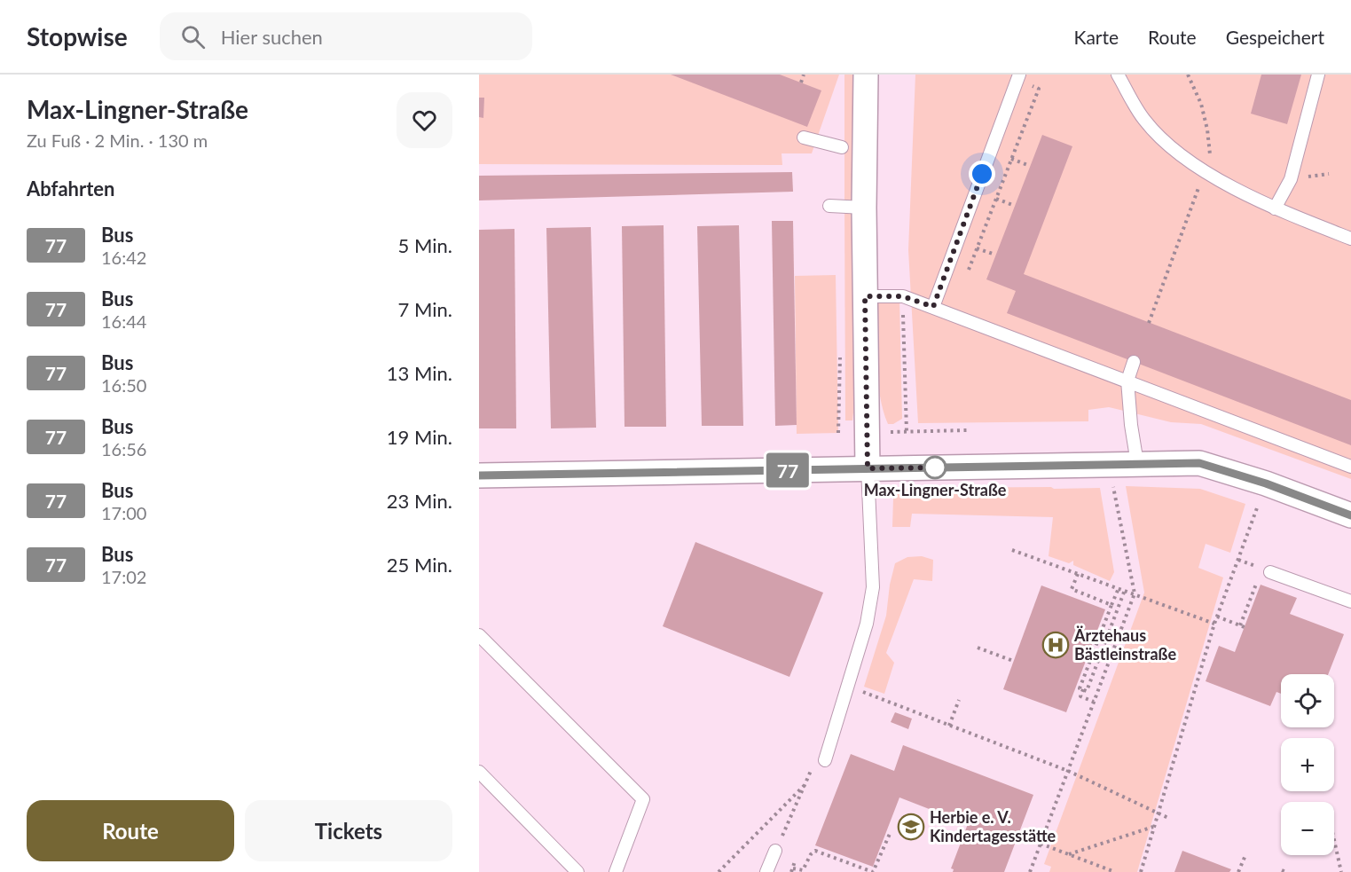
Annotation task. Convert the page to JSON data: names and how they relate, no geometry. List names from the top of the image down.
{
  "places": {
    "other": ["Max-Lingner-Straße"],
    "hospital": ["Ärztehaus Bästleinstraße"],
    "school or university": ["Herbie e. V. Kindertagesstätte"]
  },
  "lines": ["bus line 77"],
  "page": {
    "header": "Stopwise",
    "search": "Hier suchen",
    "nav": ["Karte", "Route", "Gespeichert"],
    "heading": [
      ["Max-Lingner-Straße", "Zu Fuß · 2 Min. · 130 m"],
      "Abfahrten"
    ],
    "on_map": "77",
    "list": [
      {
        "mark": "77",
        "name": "Bus",
        "note": "16:42",
        "value": "5 Min."
      },
      {
        "mark": "77",
        "name": "Bus",
        "note": "16:44",
        "value": "7 Min."
      },
      {
        "mark": "77",
        "name": "Bus",
        "note": "16:50",
        "value": "13 Min."
      },
      {
        "mark": "77",
        "name": "Bus",
        "note": "16:56",
        "value": "19 Min."
      },
      {
        "mark": "77",
        "name": "Bus",
        "note": "17:00",
        "value": "23 Min."
      },
      {
        "mark": "77",
        "name": "Bus",
        "note": "17:02",
        "value": "25 Min."
      }
    ],
    "map_buttons": ["+", "−"],
    "buttons": ["Route", "Tickets"]
  }
}
